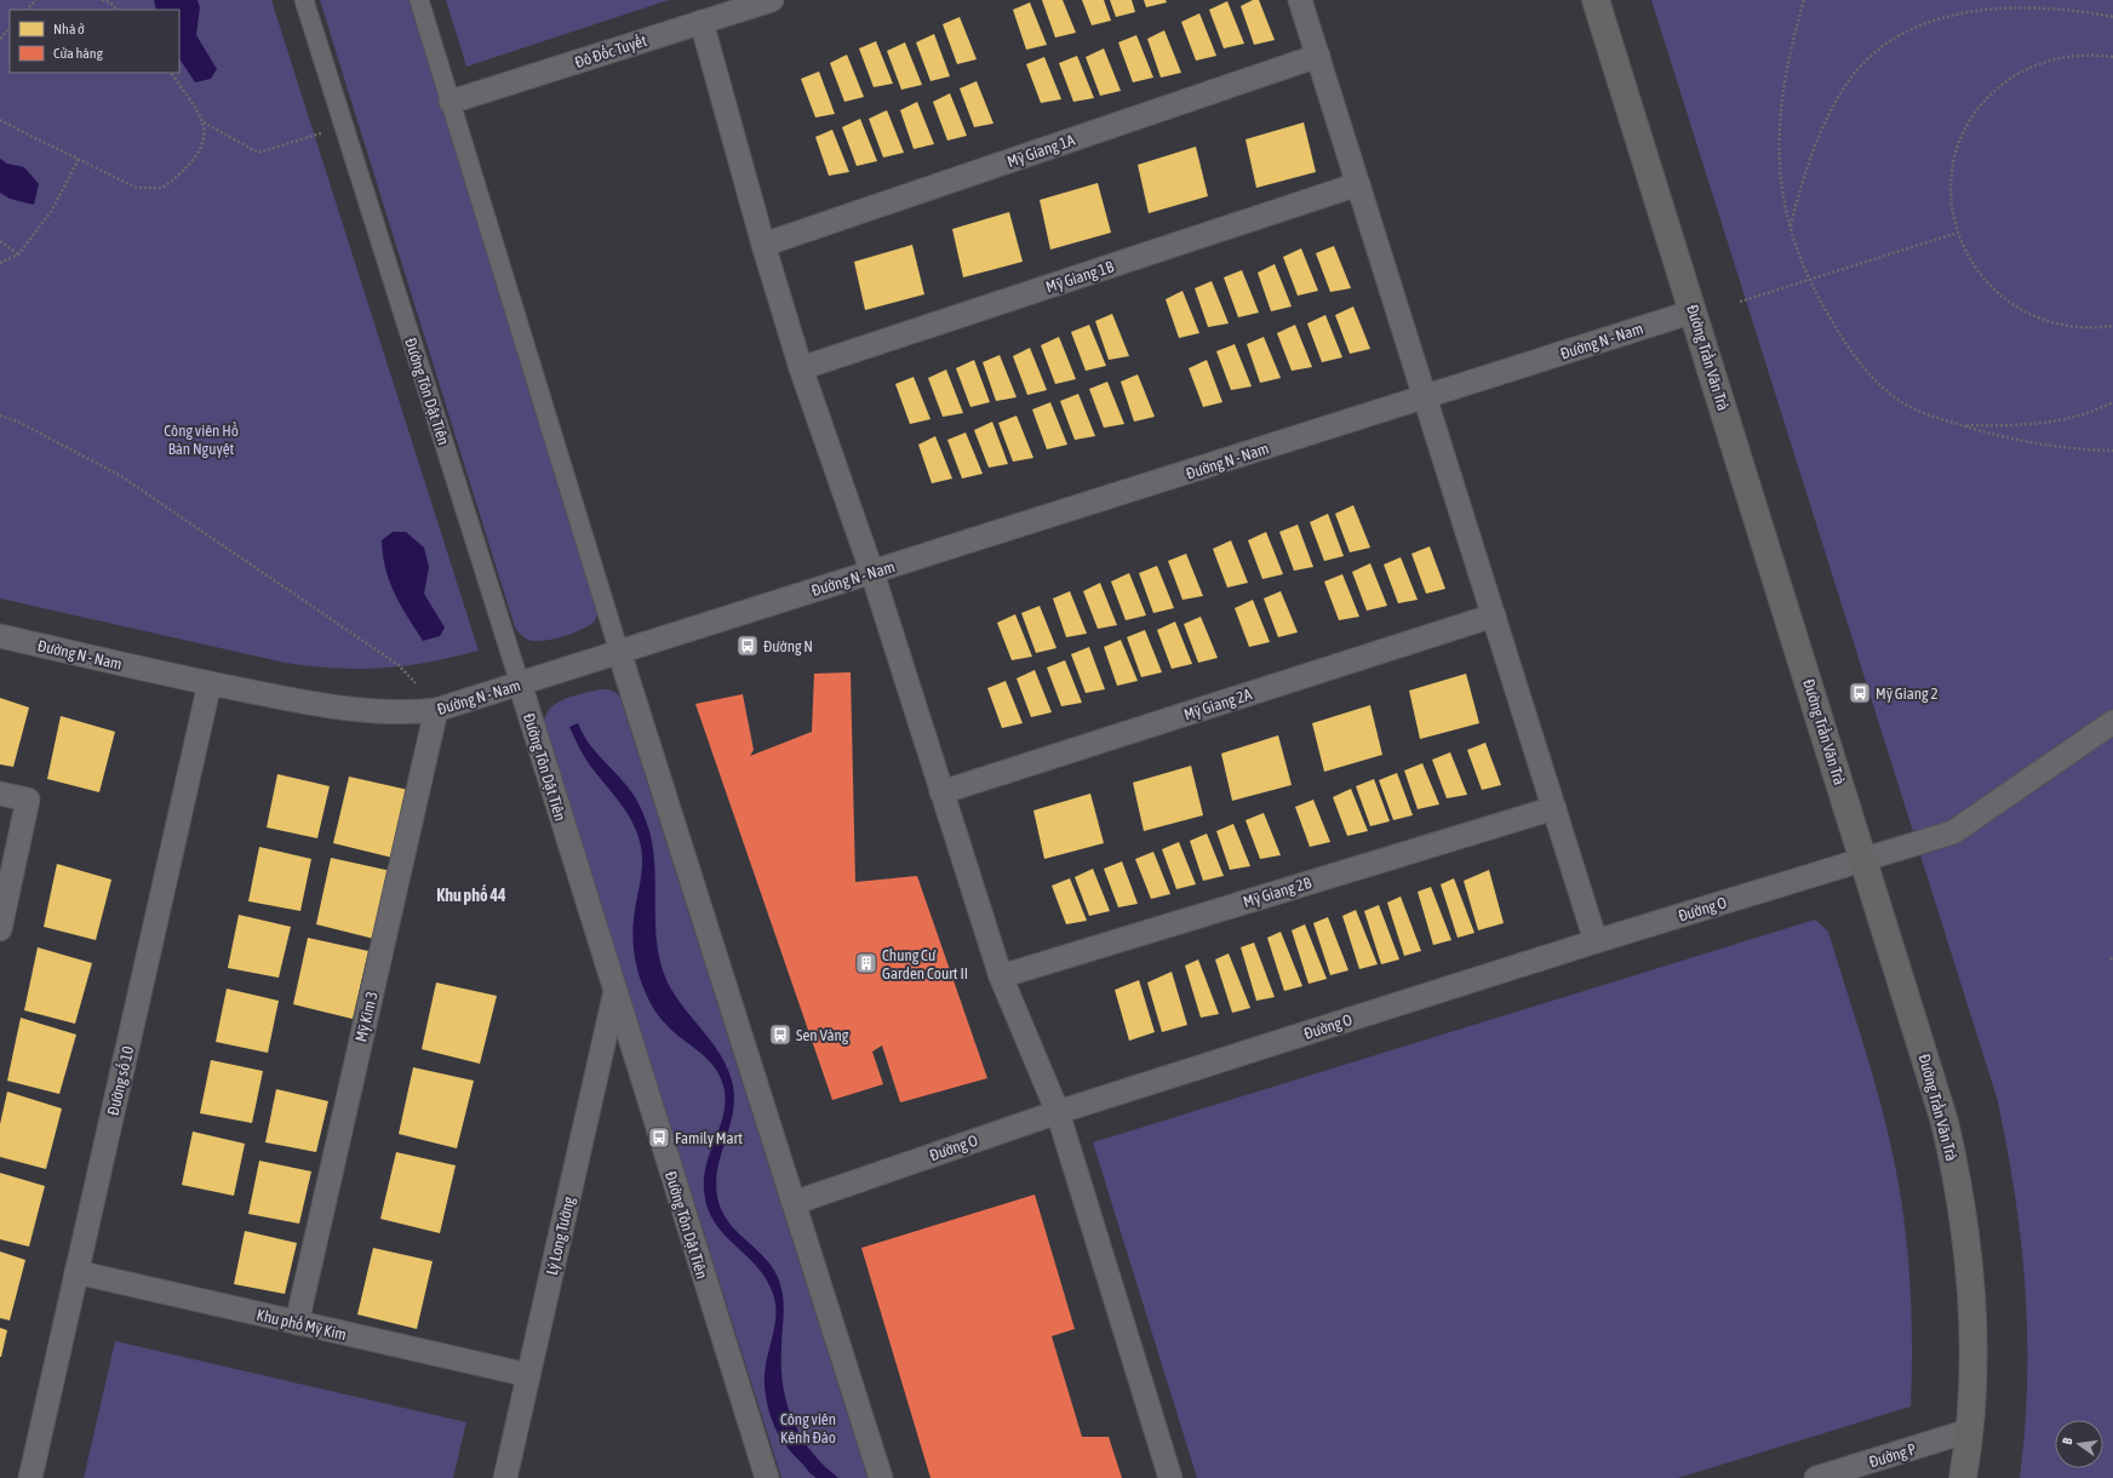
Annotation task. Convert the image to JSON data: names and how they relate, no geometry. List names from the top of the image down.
{
  "streets": {
    "main road": ["Đường Trần Văn Trà"],
    "street": [
      "Đô Đốc Tuyết",
      "Mỹ Giang 1A",
      "Mỹ Giang 1B",
      "Đường N - Nam",
      "Đường Tôn Dật Tiên",
      "Mỹ Giang 2A",
      "Mỹ Giang 2B",
      "Đường O",
      "Mỹ Kim 3",
      "Đường số 10",
      "Lý Long Tường",
      "Khu phố Mỹ Kim",
      "Đường P"
    ]
  },
  "crossings": [
    ["Đường N - Nam", "Đường Trần Văn Trà"],
    ["Đường N - Nam", "Đường Tôn Dật Tiên"],
    ["Đường N - Nam", "Mỹ Kim 3"],
    ["Đường N - Nam", "Đường số 10"],
    ["Đường Trần Văn Trà", "Đường O"],
    ["Đường Trần Văn Trà", "Đường P"],
    ["Đường Tôn Dật Tiên", "Lý Long Tường"],
    ["Mỹ Kim 3", "Khu phố Mỹ Kim"],
    ["Đường số 10", "Khu phố Mỹ Kim"],
    ["Lý Long Tường", "Khu phố Mỹ Kim"]
  ],
  "districts": ["Khu phố 44"],
  "parks": ["Công viên Hồ Bán Nguyệt", "Công viên Kênh Đào"],
  "places": {
    "bus stop": [
      "Đường N",
      "Mỹ Giang 2",
      "Sen Vàng",
      "Family Mart"
    ],
    "building": ["Chung Cư Garden Court II"]
  },
  "legend": ["Nhà ở", "Cửa hàng"],
  "north": "left"
}
